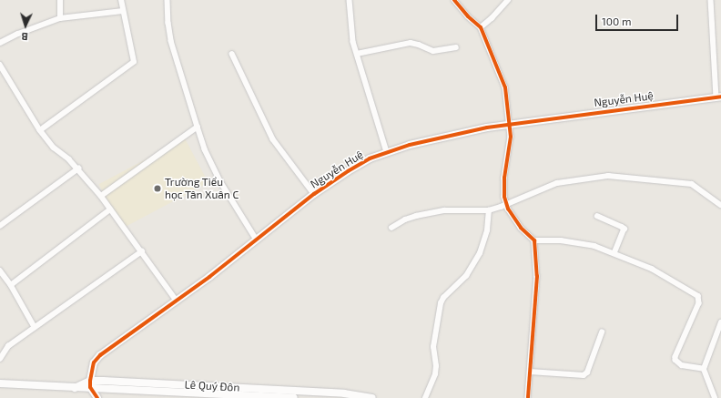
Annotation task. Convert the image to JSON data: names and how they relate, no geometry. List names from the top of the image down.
{
  "streets": {
    "street": ["Nguyễn Huệ", "Lê Quý Đôn"]
  },
  "crossings": [
    ["Nguyễn Huệ", "Lê Quý Đôn"]
  ],
  "places": ["Trường Tiểu học Tân Xuân C"],
  "scale_bar": "100 m",
  "north": "bottom"
}
